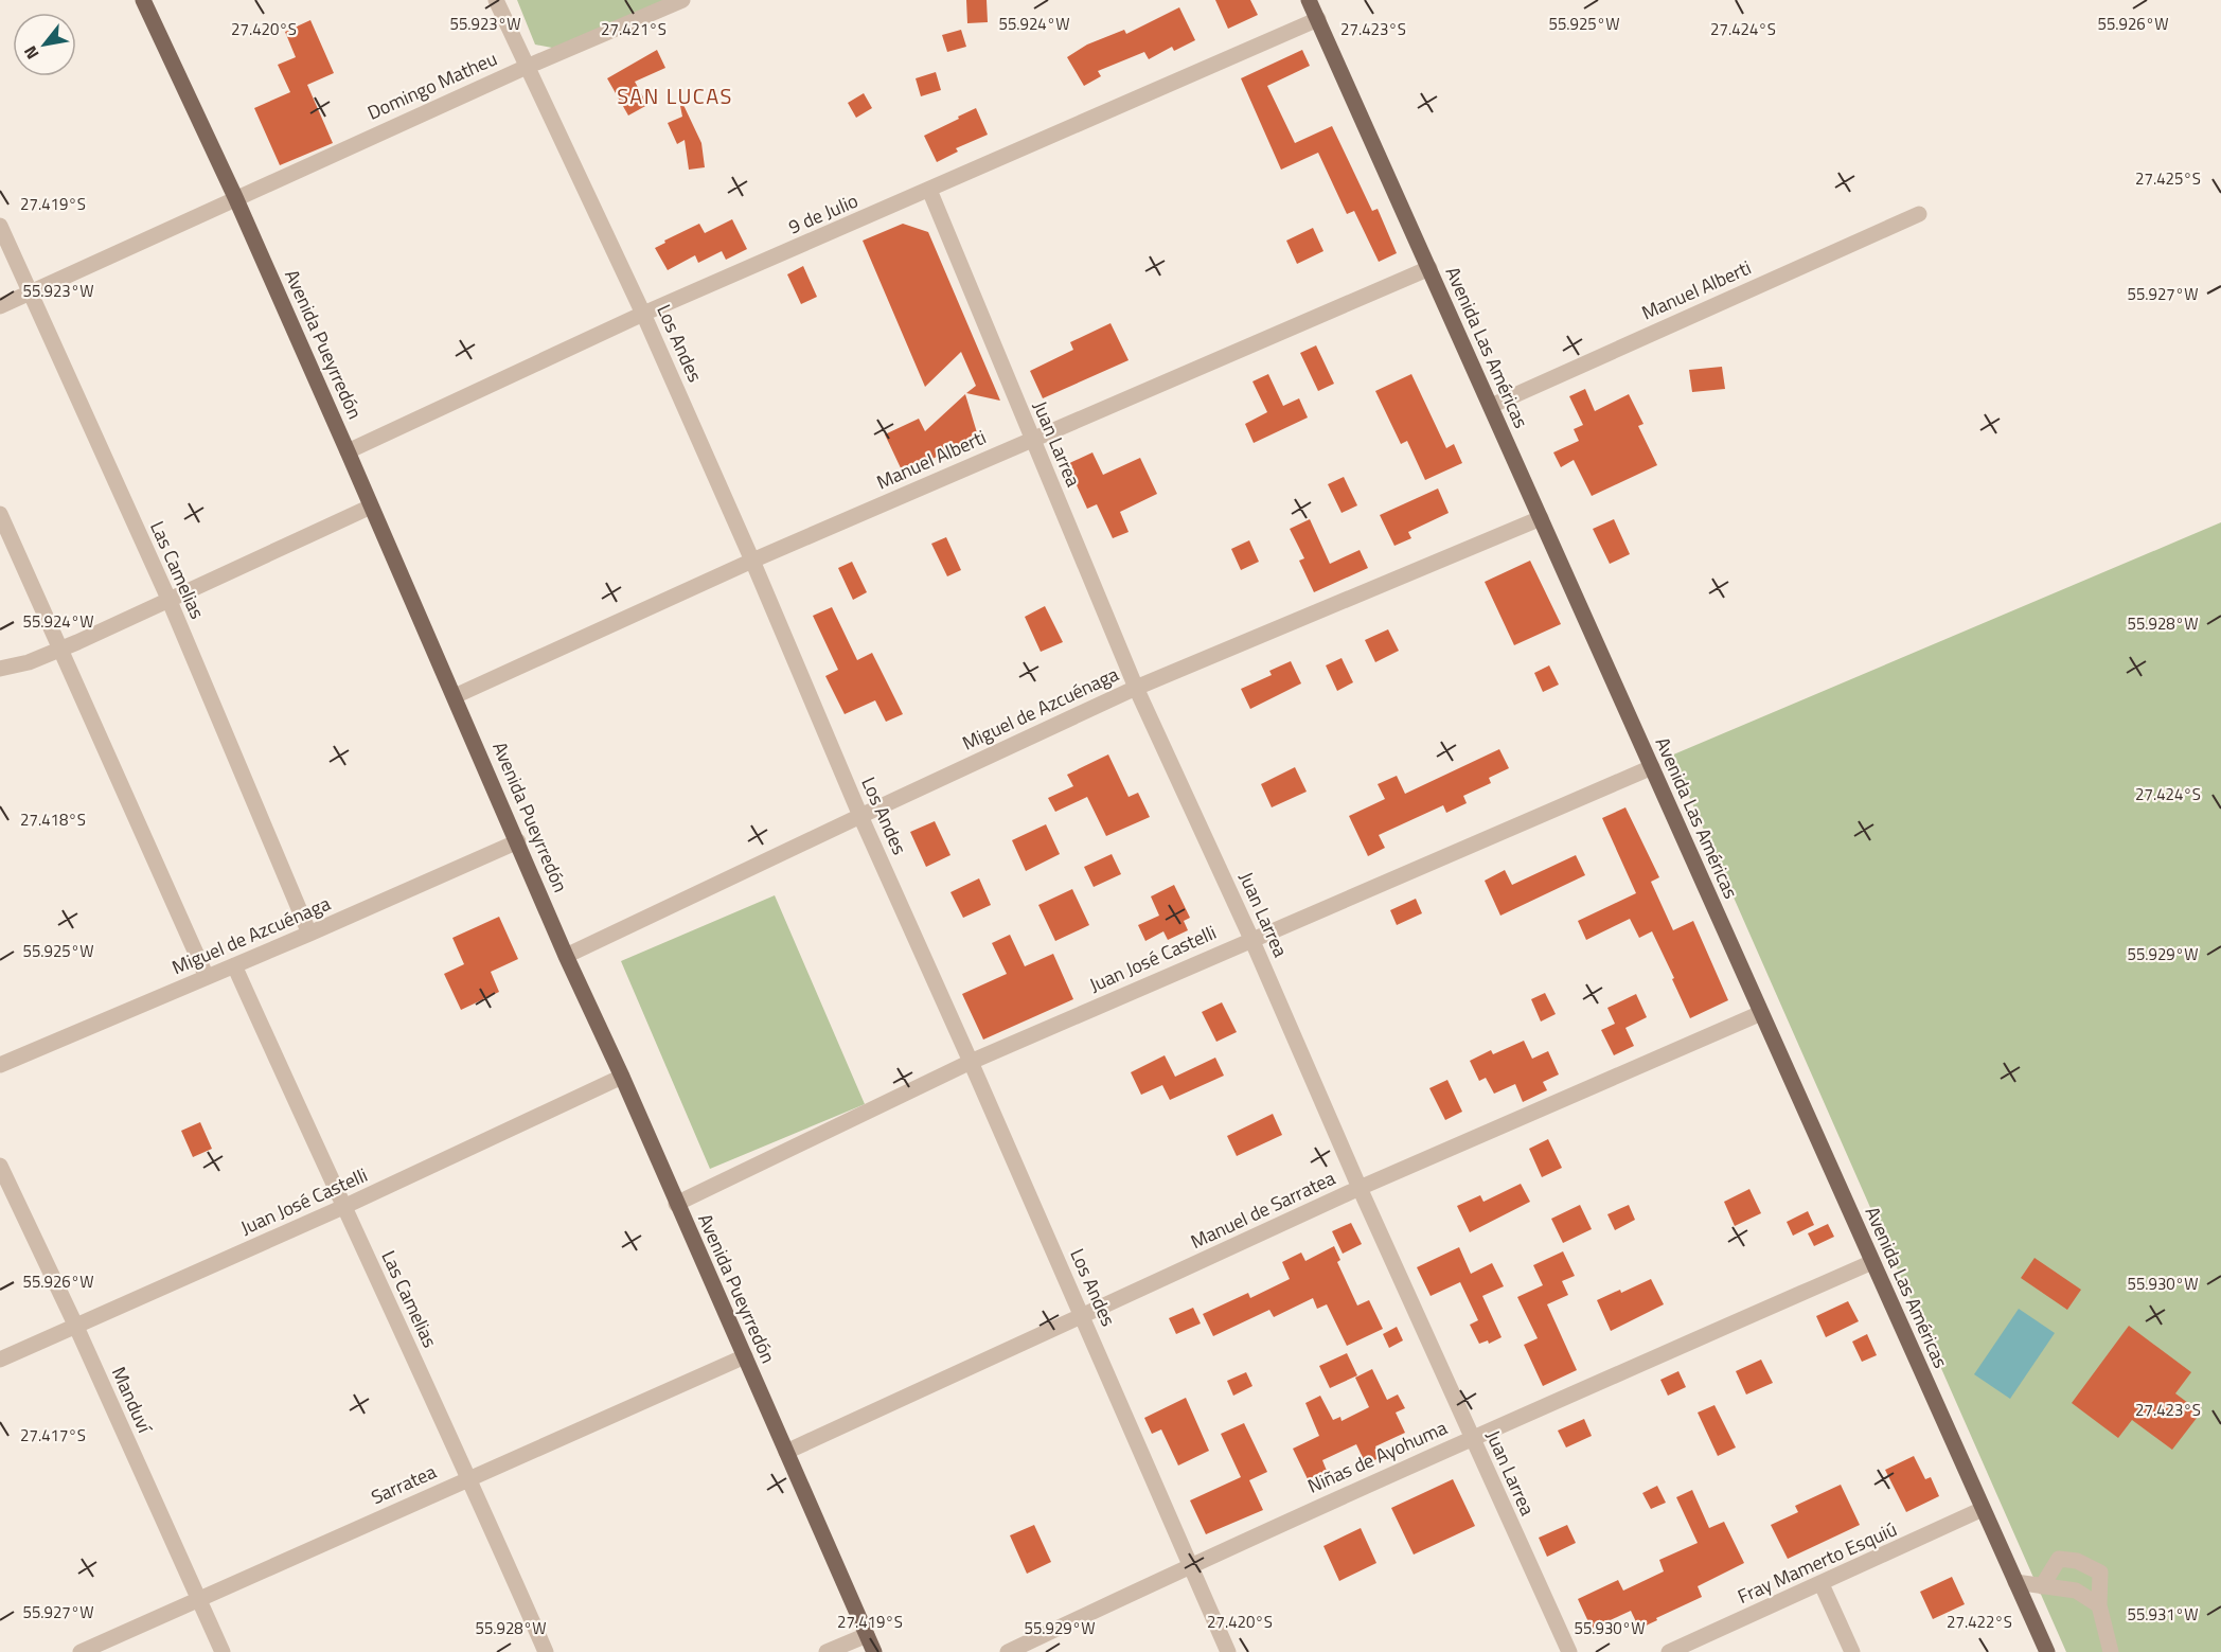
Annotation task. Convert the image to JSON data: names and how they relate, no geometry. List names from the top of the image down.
{
  "streets": {
    "main road": ["Avenida Pueyrredón", "Avenida Las Américas"],
    "street": [
      "Domingo Matheu",
      "9 de Julio",
      "Manuel Alberti",
      "Los Andes",
      "Juan Larrea",
      "Las Camelias",
      "Miguel de Azcuénaga",
      "Juan José Castelli",
      "Manuel de Sarratea",
      "Manduví",
      "Niñas de Ayohuma",
      "Sarratea",
      "Fray Mamerto Esquiú"
    ]
  },
  "crossings": [
    ["Domingo Matheu", "Los Andes"],
    ["Domingo Matheu", "Avenida Pueyrredón"],
    ["Domingo Matheu", "Las Camelias"],
    ["9 de Julio", "Los Andes"],
    ["9 de Julio", "Avenida Pueyrredón"],
    ["9 de Julio", "Avenida Las Américas"],
    ["9 de Julio", "Juan Larrea"],
    ["Manuel Alberti", "Los Andes"],
    ["Manuel Alberti", "Avenida Pueyrredón"],
    ["Manuel Alberti", "Avenida Las Américas"],
    ["Manuel Alberti", "Juan Larrea"],
    ["Los Andes", "Miguel de Azcuénaga"],
    ["Los Andes", "Juan José Castelli"],
    ["Los Andes", "Manuel de Sarratea"],
    ["Los Andes", "Niñas de Ayohuma"],
    ["Avenida Pueyrredón", "Miguel de Azcuénaga"],
    ["Avenida Pueyrredón", "Juan José Castelli"],
    ["Avenida Pueyrredón", "Manuel de Sarratea"],
    ["Avenida Pueyrredón", "Sarratea"],
    ["Avenida Las Américas", "Miguel de Azcuénaga"],
    ["Avenida Las Américas", "Juan José Castelli"],
    ["Avenida Las Américas", "Manuel de Sarratea"],
    ["Avenida Las Américas", "Niñas de Ayohuma"],
    ["Avenida Las Américas", "Fray Mamerto Esquiú"],
    ["Juan Larrea", "Miguel de Azcuénaga"],
    ["Juan Larrea", "Juan José Castelli"],
    ["Juan Larrea", "Manuel de Sarratea"],
    ["Juan Larrea", "Niñas de Ayohuma"],
    ["Las Camelias", "Miguel de Azcuénaga"],
    ["Las Camelias", "Juan José Castelli"],
    ["Las Camelias", "Sarratea"],
    ["Juan José Castelli", "Manduví"],
    ["Manduví", "Sarratea"]
  ],
  "districts": ["SAN LUCAS"],
  "north": "bottom left",
  "coordinates": [
    "55.923°W",
    "55.924°W",
    "55.925°W",
    "55.926°W",
    "27.420°S",
    "27.421°S",
    "27.423°S",
    "27.424°S",
    "27.425°S",
    "27.419°S",
    "55.927°W",
    "55.928°W",
    "27.418°S",
    "55.929°W",
    "55.930°W",
    "27.417°S",
    "55.931°W",
    "27.422°S"
  ]
}
